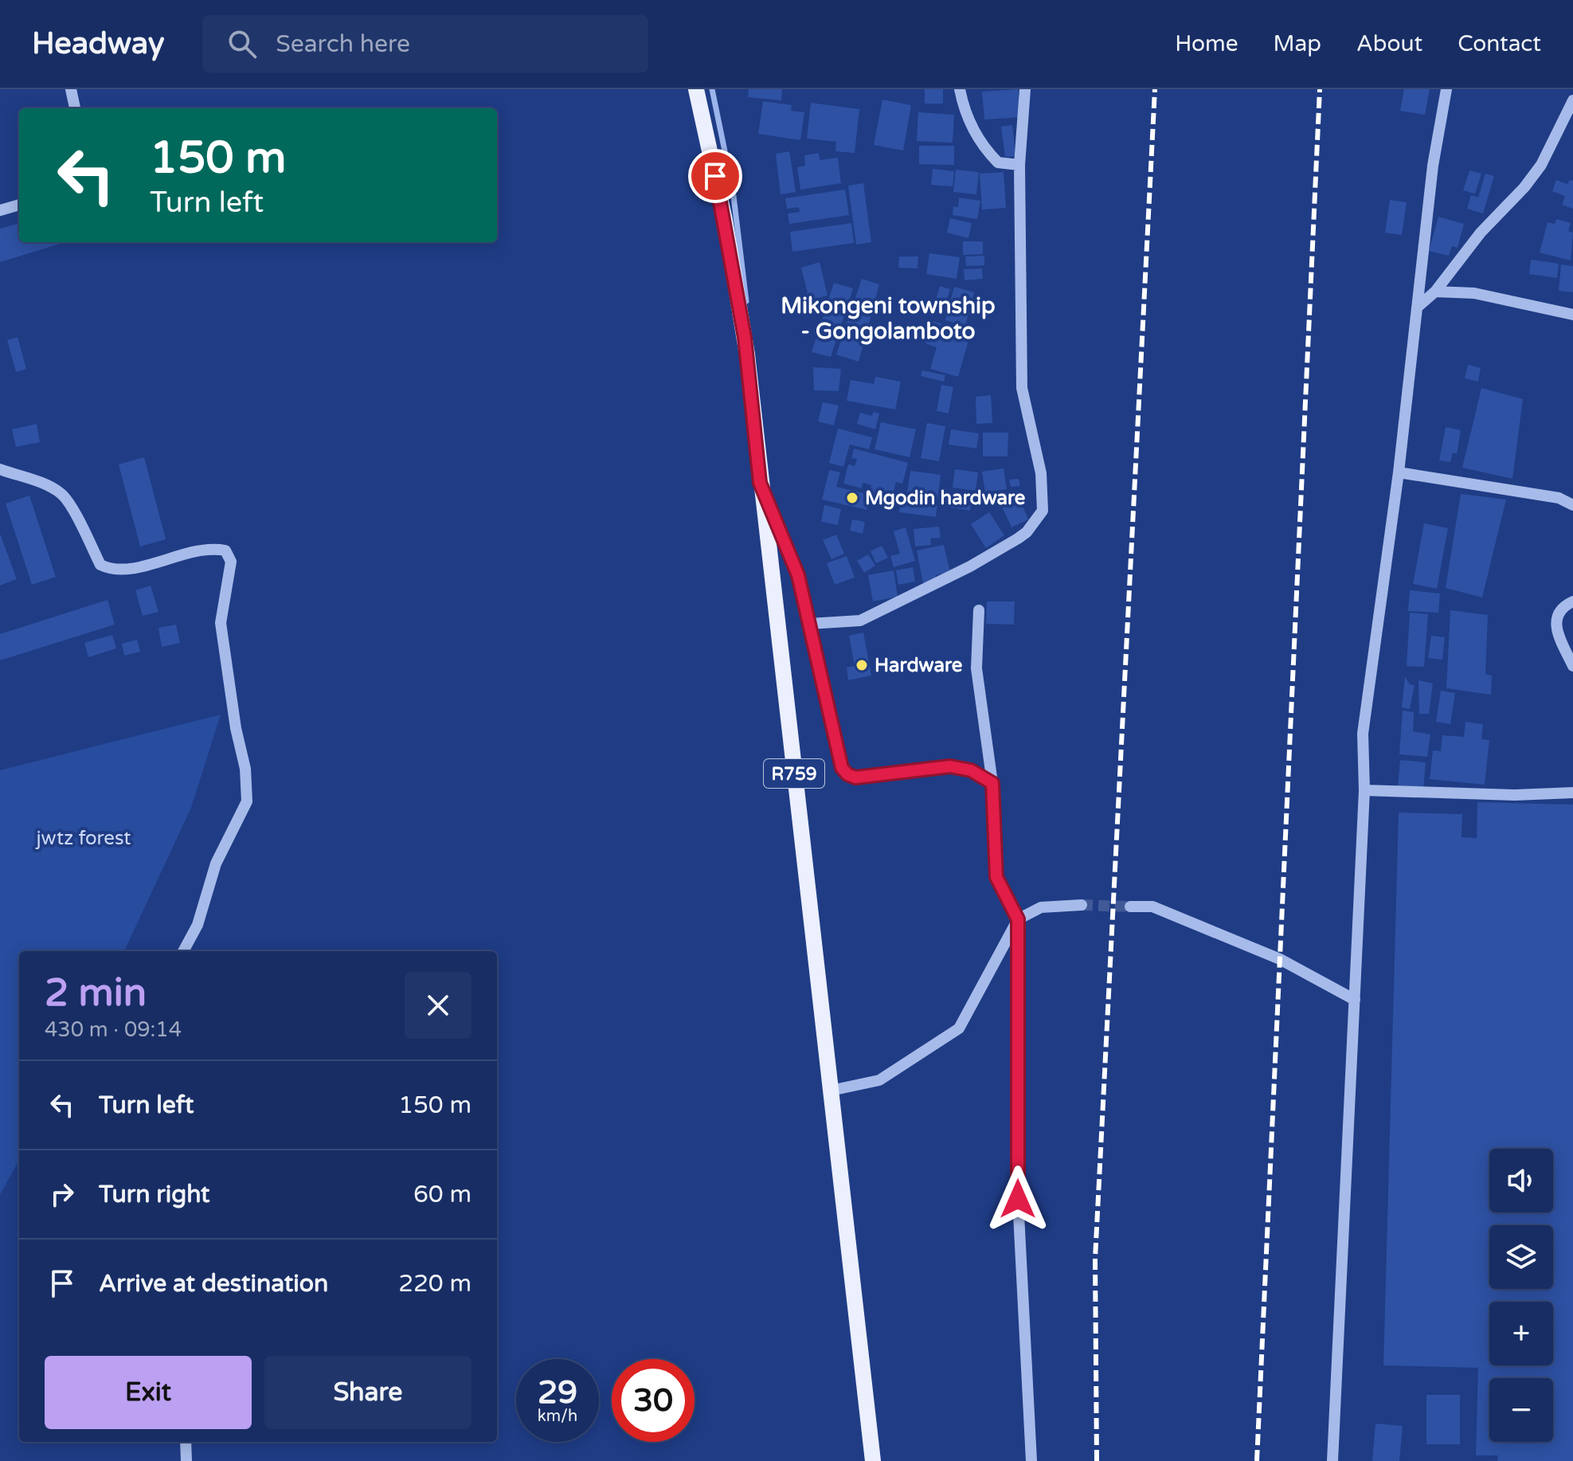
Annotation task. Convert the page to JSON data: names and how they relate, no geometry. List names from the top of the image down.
{
  "streets": {
    "main road": ["R759"]
  },
  "districts": ["Mikongeni township - Gongolamboto"],
  "parks": ["jwtz forest"],
  "places": ["Mgodin hardware", "Hardware"],
  "page": {
    "header": "Headway",
    "search": "Search here",
    "nav": [
      "Home",
      "Map",
      "About",
      "Contact"
    ],
    "turn": ["150 m", "Turn left"],
    "heading": ["2 min", "430 m · 09:14"],
    "list": [
      {
        "name": "Turn left",
        "value": "150 m"
      },
      {
        "name": "Turn right",
        "value": "60 m"
      },
      {
        "name": "Arrive at destination",
        "value": "220 m"
      }
    ],
    "map_buttons": ["+", "−"],
    "buttons": ["Exit", "Share"],
    "speed": "29 km/h",
    "limit": "30"
  }
}
